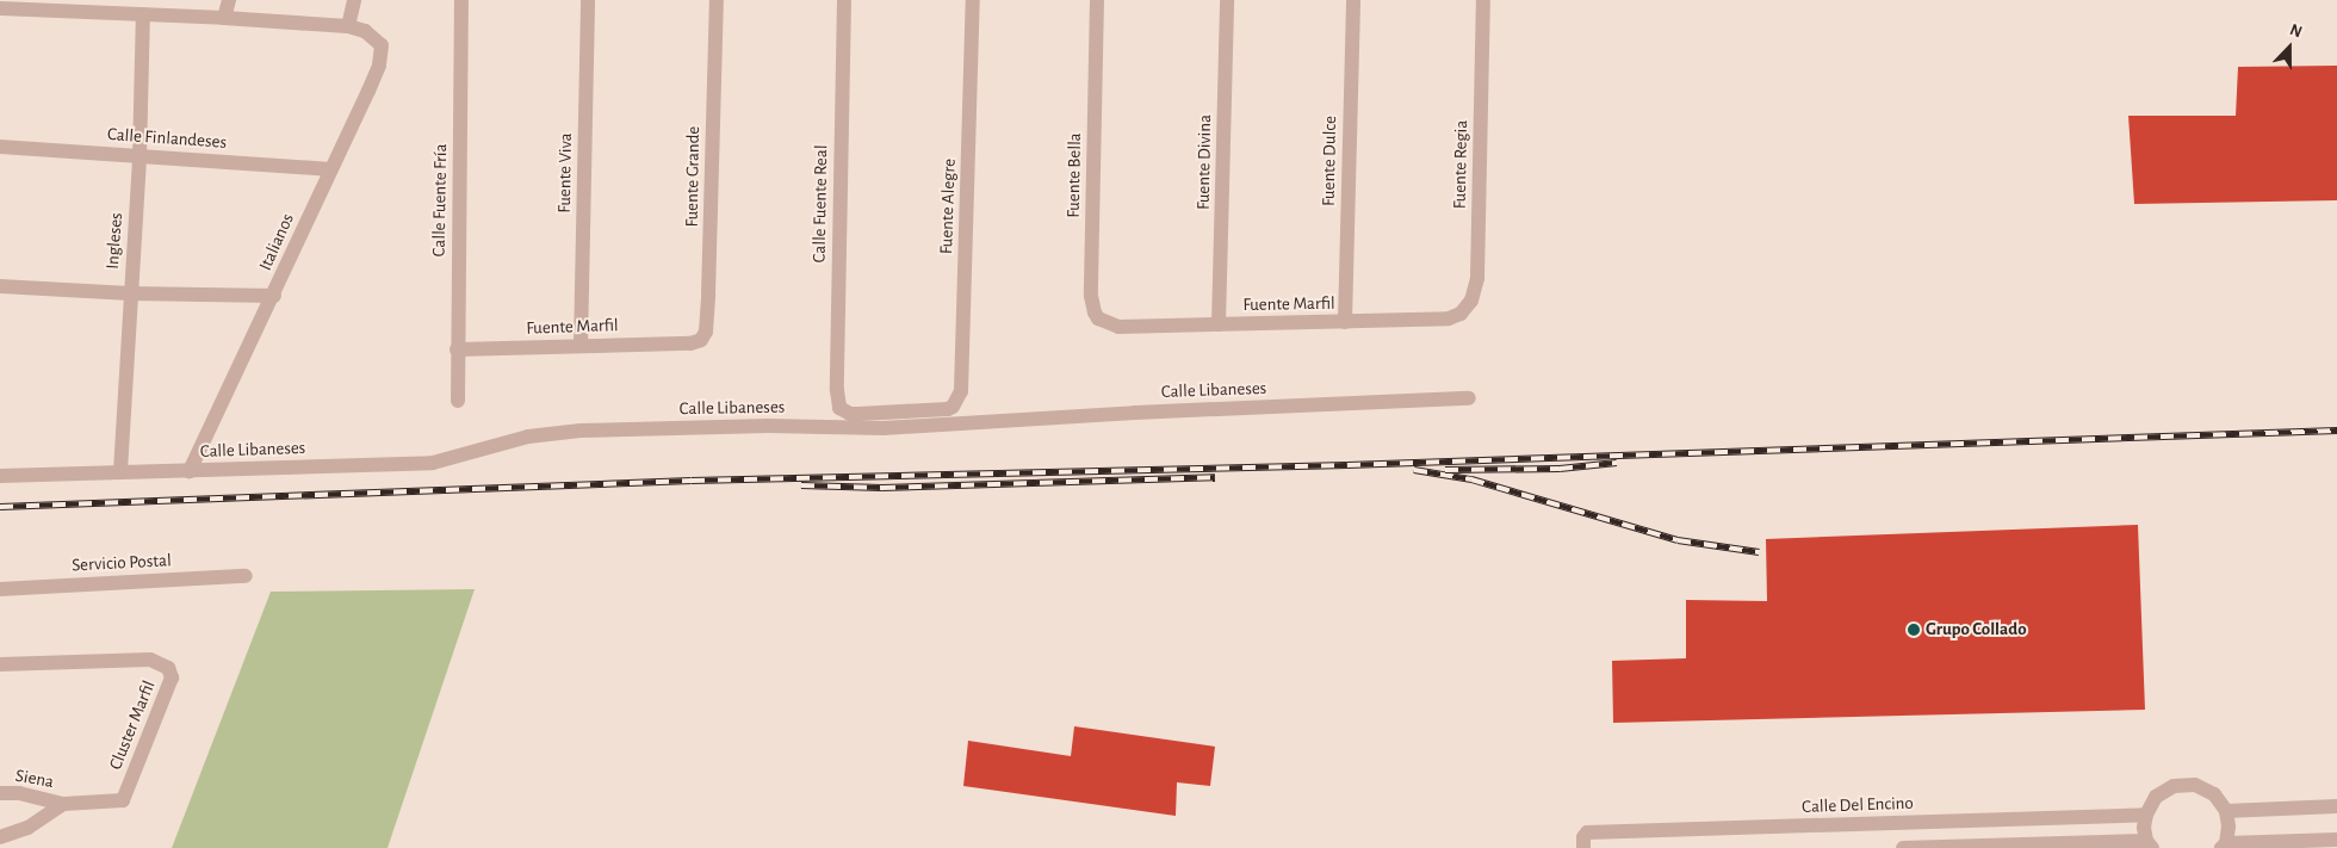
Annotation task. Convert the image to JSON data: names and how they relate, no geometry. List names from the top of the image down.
{
  "streets": {
    "street": [
      "Calle Finlandeses",
      "Fuente Dulce",
      "Fuente Divina",
      "Fuente Regia",
      "Fuente Viva",
      "Fuente Bella",
      "Fuente Grande",
      "Calle Fuente Fría",
      "Calle Fuente Real",
      "Fuente Alegre",
      "Ingleses",
      "Italianos",
      "Fuente Marfil",
      "Calle Libaneses",
      "Servicio Postal",
      "Cluster Marfil",
      "Siena",
      "Calle Del Encino"
    ]
  },
  "crossings": [
    ["Calle Finlandeses", "Ingleses"],
    ["Calle Finlandeses", "Italianos"],
    ["Fuente Dulce", "Fuente Marfil"],
    ["Fuente Divina", "Fuente Marfil"],
    ["Fuente Regia", "Fuente Marfil"],
    ["Fuente Viva", "Fuente Marfil"],
    ["Fuente Bella", "Fuente Marfil"],
    ["Fuente Grande", "Fuente Marfil"],
    ["Calle Fuente Fría", "Fuente Marfil"],
    ["Calle Fuente Real", "Fuente Alegre"],
    ["Ingleses", "Calle Libaneses"],
    ["Italianos", "Calle Libaneses"],
    ["Cluster Marfil", "Siena"]
  ],
  "places": ["Grupo Collado"],
  "north": "top"
}
